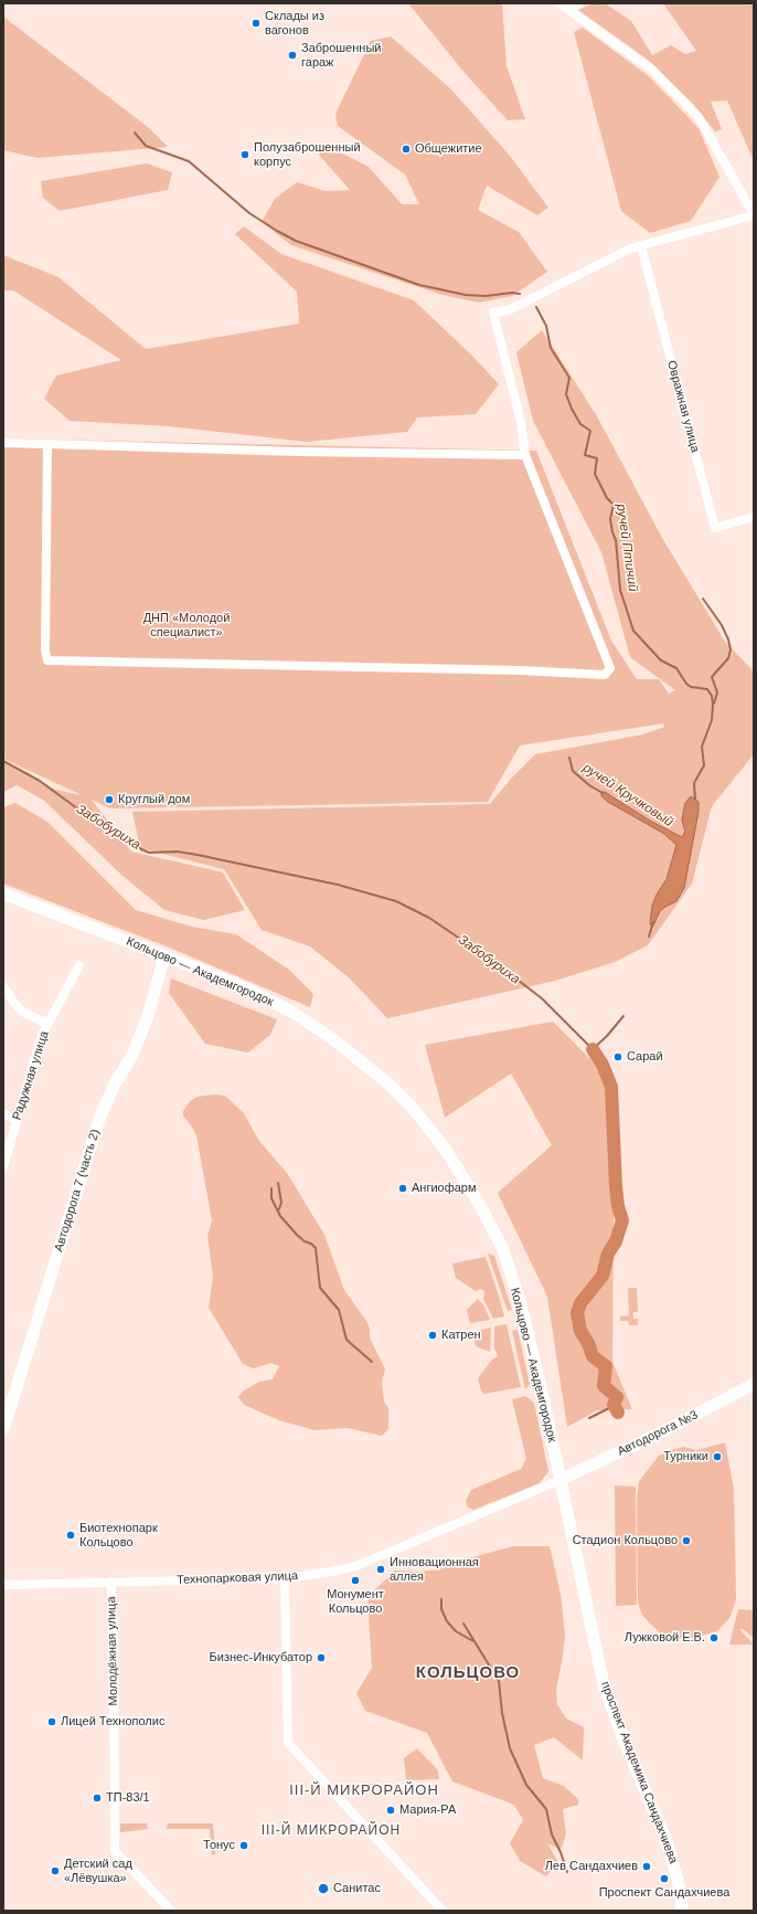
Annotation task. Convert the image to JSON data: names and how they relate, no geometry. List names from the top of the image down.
{
  "streets": {
    "main road": [
      "Кольцово — Академгородок",
      "Автодорога 7 (часть 2)",
      "Автодорога №3",
      "проспект Академика Сандахчиева"
    ],
    "street": [
      "Овражная улица",
      "Радужная улица",
      "Технопарковая улица",
      "Молодёжная улица"
    ]
  },
  "crossings": [
    ["Кольцово — Академгородок", "Автодорога 7 (часть 2)"],
    ["Кольцово — Академгородок", "Автодорога №3"],
    ["Кольцово — Академгородок", "Технопарковая улица"],
    ["Кольцово — Академгородок", "проспект Академика Сандахчиева"],
    ["Автодорога №3", "Технопарковая улица"],
    ["Автодорога №3", "проспект Академика Сандахчиева"],
    ["Технопарковая улица", "Молодёжная улица"],
    ["Технопарковая улица", "проспект Академика Сандахчиева"]
  ],
  "districts": ["КОЛЬЦОВО", "III-Й МИКРОРАЙОН", "III-Й МИКРОРАЙОН"],
  "water": ["ручей Птичий", "ручей Кручковый", "Забобуриха"],
  "parks": ["ДНП «Молодой специалист»"],
  "places": [
    "Склады из вагонов",
    "Заброшенный гараж",
    "Общежитие",
    "Полузаброшенный корпус",
    "Круглый дом",
    "Сарай",
    "Ангиофарм",
    "Катрен",
    "Турники",
    "Биотехнопарк Кольцово",
    "Стадион Кольцово",
    "Инновационная аллея",
    "Монумент Кольцово",
    "Лужковой Е.В.",
    "Бизнес-Инкубатор",
    "Лицей Технополис",
    "ТП-83/1",
    "Мария-РА",
    "Тонус",
    "Лев Сандахчиев",
    "Детский сад «Лёвушка»",
    "Проспект Сандахчиева",
    "Санитас"
  ]
}
